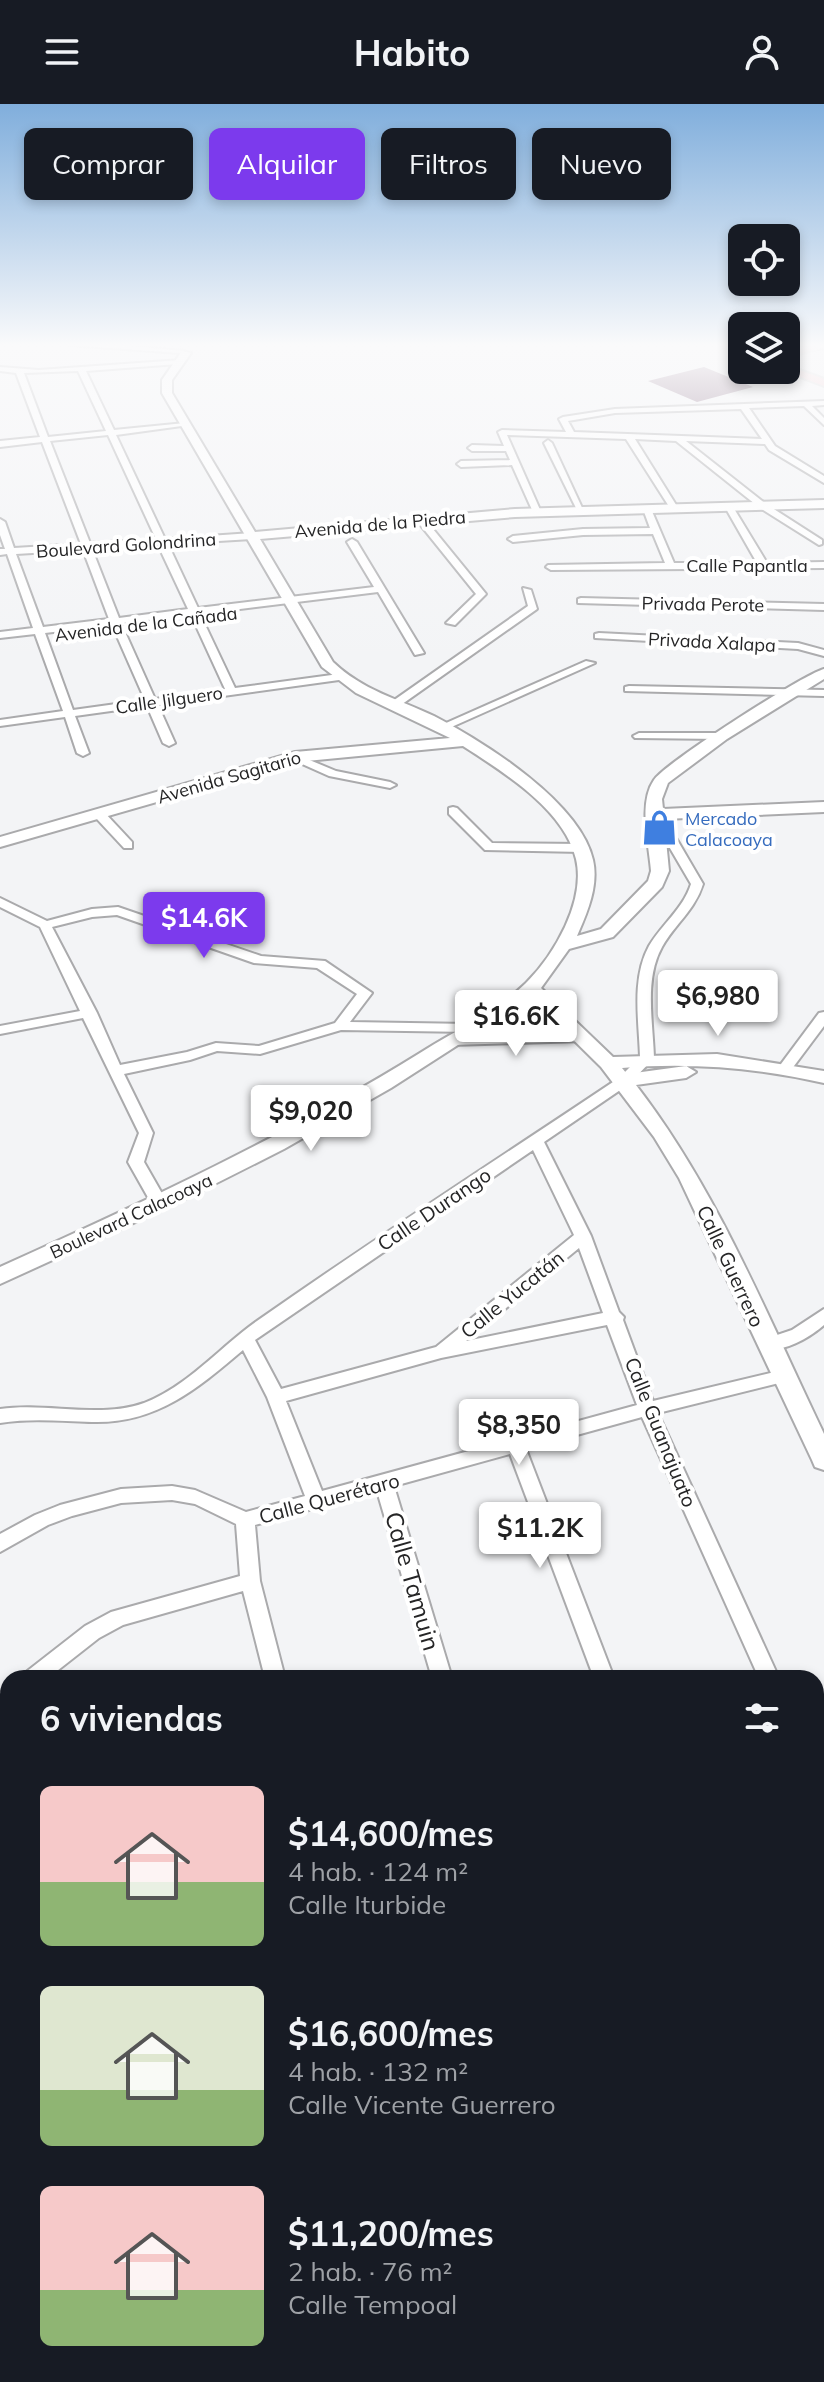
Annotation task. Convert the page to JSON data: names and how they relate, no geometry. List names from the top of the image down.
{
  "streets": {
    "street": [
      "Avenida de la Piedra",
      "Boulevard Golondrina",
      "Calle Papantla",
      "Privada Perote",
      "Avenida de la Cañada",
      "Privada Xalapa",
      "Calle Jilguero",
      "Avenida Sagitario",
      "Calle Durango",
      "Boulevard Calacoaya",
      "Calle Guerrero",
      "Calle Yucatán",
      "Calle Guanajuato",
      "Calle Querétaro",
      "Calle Tamuin"
    ]
  },
  "crossings": [
    ["Avenida de la Piedra", "Boulevard Golondrina"],
    ["Calle Durango", "Calle Guerrero"],
    ["Calle Durango", "Calle Guanajuato"],
    ["Boulevard Calacoaya", "Calle Guerrero"],
    ["Calle Guerrero", "Calle Querétaro"],
    ["Calle Yucatán", "Calle Guanajuato"],
    ["Calle Guanajuato", "Calle Querétaro"],
    ["Calle Querétaro", "Calle Tamuin"]
  ],
  "places": {
    "shop": ["Mercado Calacoaya"]
  },
  "page": {
    "header": "Habito",
    "chip": [
      "Comprar",
      "Alquilar",
      "Filtros",
      "Nuevo"
    ],
    "price": [
      "$14.6K",
      "$6,980",
      "$16.6K",
      "$9,020",
      "$8,350",
      "$11.2K"
    ],
    "heading": "6 viviendas",
    "list": [
      {
        "name": "$14,600/mes",
        "note": "4 hab. · 124 m² · Calle Iturbide"
      },
      {
        "name": "$16,600/mes",
        "note": "4 hab. · 132 m² · Calle Vicente Guerrero"
      },
      {
        "name": "$11,200/mes",
        "note": "2 hab. · 76 m² · Calle Tempoal"
      }
    ]
  }
}
